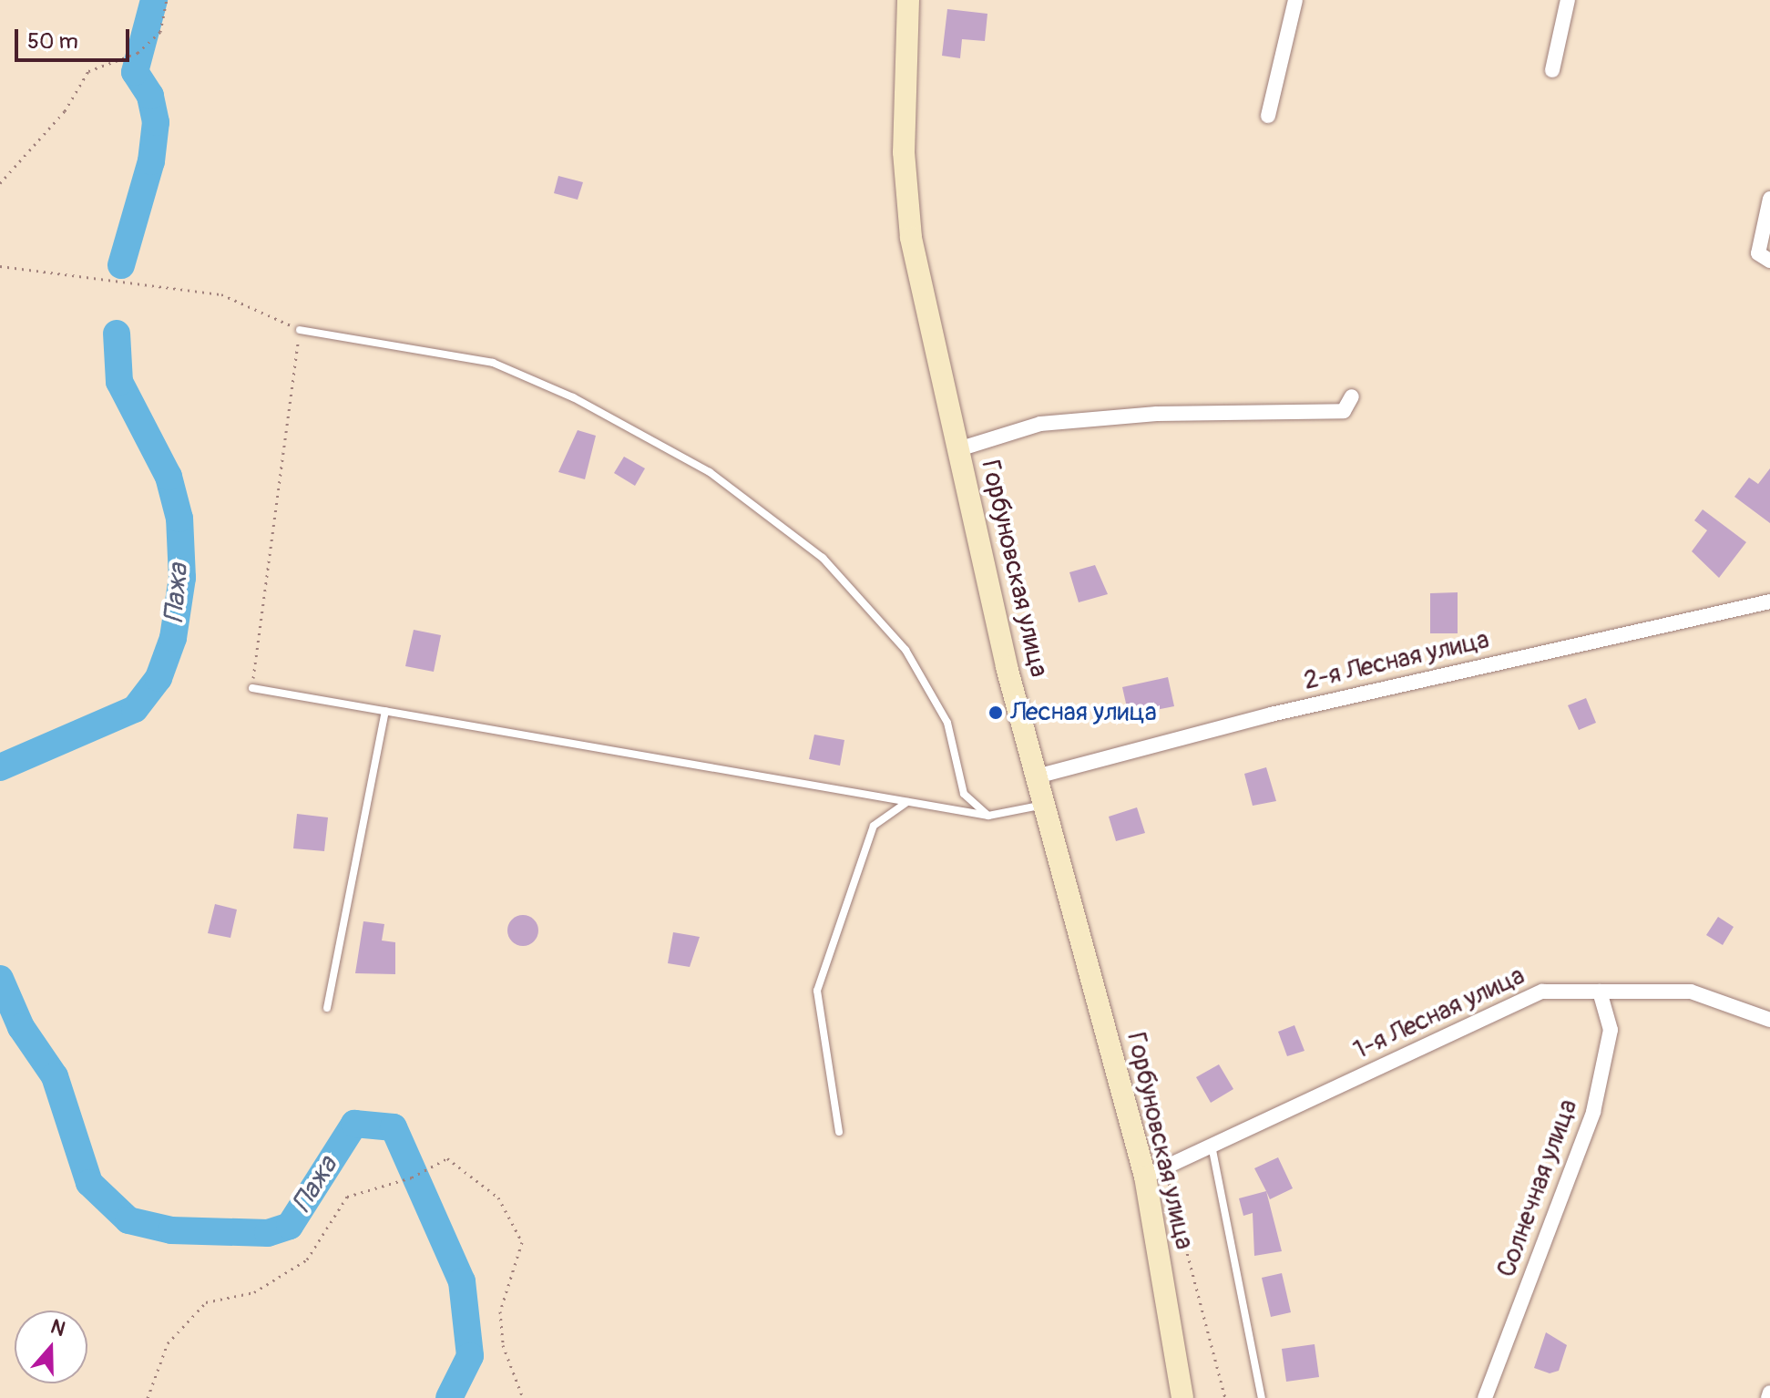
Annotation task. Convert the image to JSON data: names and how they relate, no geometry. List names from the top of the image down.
{
  "streets": {
    "main road": ["Горбуновская улица"],
    "street": ["2-я Лесная улица", "1-я Лесная улица", "Солнечная улица"]
  },
  "crossings": [
    ["Горбуновская улица", "2-я Лесная улица"],
    ["Горбуновская улица", "1-я Лесная улица"],
    ["1-я Лесная улица", "Солнечная улица"]
  ],
  "water": ["Пажа"],
  "places": ["Лесная улица"],
  "scale_bar": "50 m",
  "north": "top"
}
